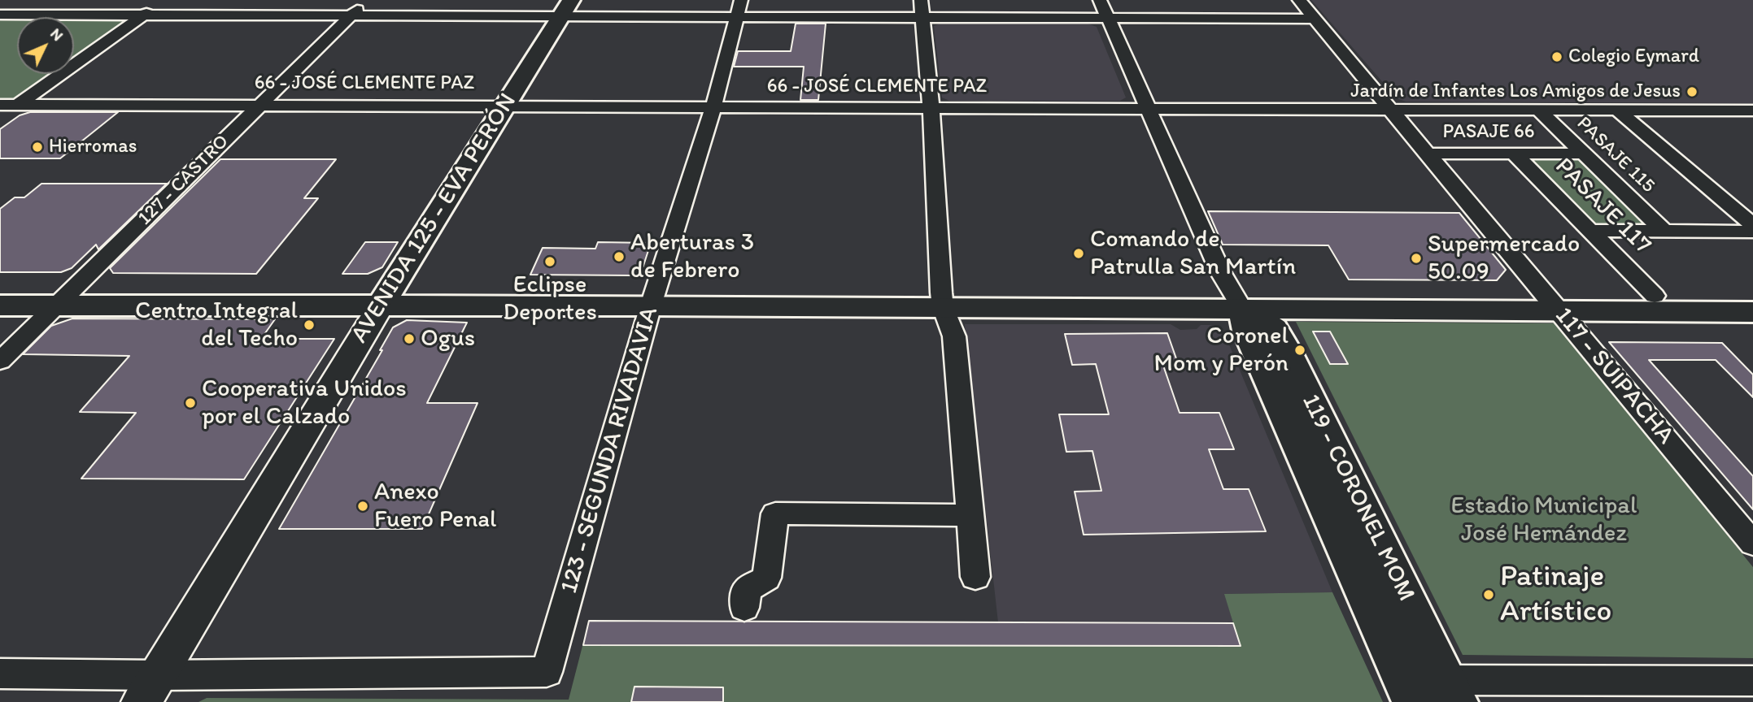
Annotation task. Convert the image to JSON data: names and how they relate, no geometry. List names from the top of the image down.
{
  "streets": {
    "main road": ["AVENIDA 125 - EVA PERÓN", "119 - CORONEL MOM"],
    "street": [
      "66 - JOSÉ CLEMENTE PAZ",
      "PASAJE 66",
      "PASAJE 115",
      "127 - CASTRO",
      "PASAJE 117",
      "117 - SUIPACHA",
      "123 - SEGUNDA RIVADAVIA"
    ]
  },
  "crossings": [
    ["66 - JOSÉ CLEMENTE PAZ", "PASAJE 115"],
    ["66 - JOSÉ CLEMENTE PAZ", "127 - CASTRO"],
    ["66 - JOSÉ CLEMENTE PAZ", "AVENIDA 125 - EVA PERÓN"],
    ["66 - JOSÉ CLEMENTE PAZ", "117 - SUIPACHA"],
    ["66 - JOSÉ CLEMENTE PAZ", "123 - SEGUNDA RIVADAVIA"],
    ["66 - JOSÉ CLEMENTE PAZ", "119 - CORONEL MOM"],
    ["PASAJE 66", "PASAJE 115"],
    ["PASAJE 66", "PASAJE 117"],
    ["PASAJE 66", "117 - SUIPACHA"],
    ["AVENIDA 125 - EVA PERÓN", "123 - SEGUNDA RIVADAVIA"]
  ],
  "parks": ["Estadio Municipal José Hernández"],
  "places": [
    "Colegio Eymard",
    "Jardín de Infantes Los Amigos de Jesus",
    "Hierromas",
    "Comando de Patrulla San Martín",
    "Aberturas 3 de Febrero",
    "Supermercado 50.09",
    "Eclipse Deportes",
    "Centro Integral del Techo",
    "Ogus",
    "Coronel Mom y Perón",
    "Cooperativa Unidos por el Calzado",
    "Anexo Fuero Penal",
    "Patinaje Artístico"
  ],
  "north": "top right"
}
